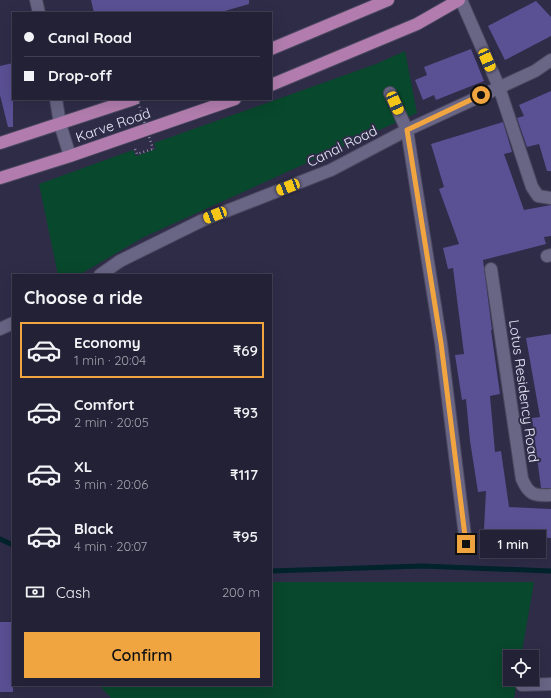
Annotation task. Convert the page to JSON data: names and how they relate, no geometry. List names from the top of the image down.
{
  "streets": {
    "main road": ["Karve Road"],
    "street": ["Canal Road", "Lotus Residency Road"]
  },
  "page": {
    "banner": ["Canal Road", "Drop-off"],
    "heading": "Choose a ride",
    "list": [
      {
        "name": "Economy",
        "note": "1 min · 20:04",
        "value": "₹69"
      },
      {
        "name": "Comfort",
        "note": "2 min · 20:05",
        "value": "₹93"
      },
      {
        "name": "XL",
        "note": "3 min · 20:06",
        "value": "₹117"
      },
      {
        "name": "Black",
        "note": "4 min · 20:07",
        "value": "₹95"
      }
    ],
    "bubble": "1 min",
    "pay": ["Cash", "200 m"],
    "buttons": "Confirm"
  }
}
